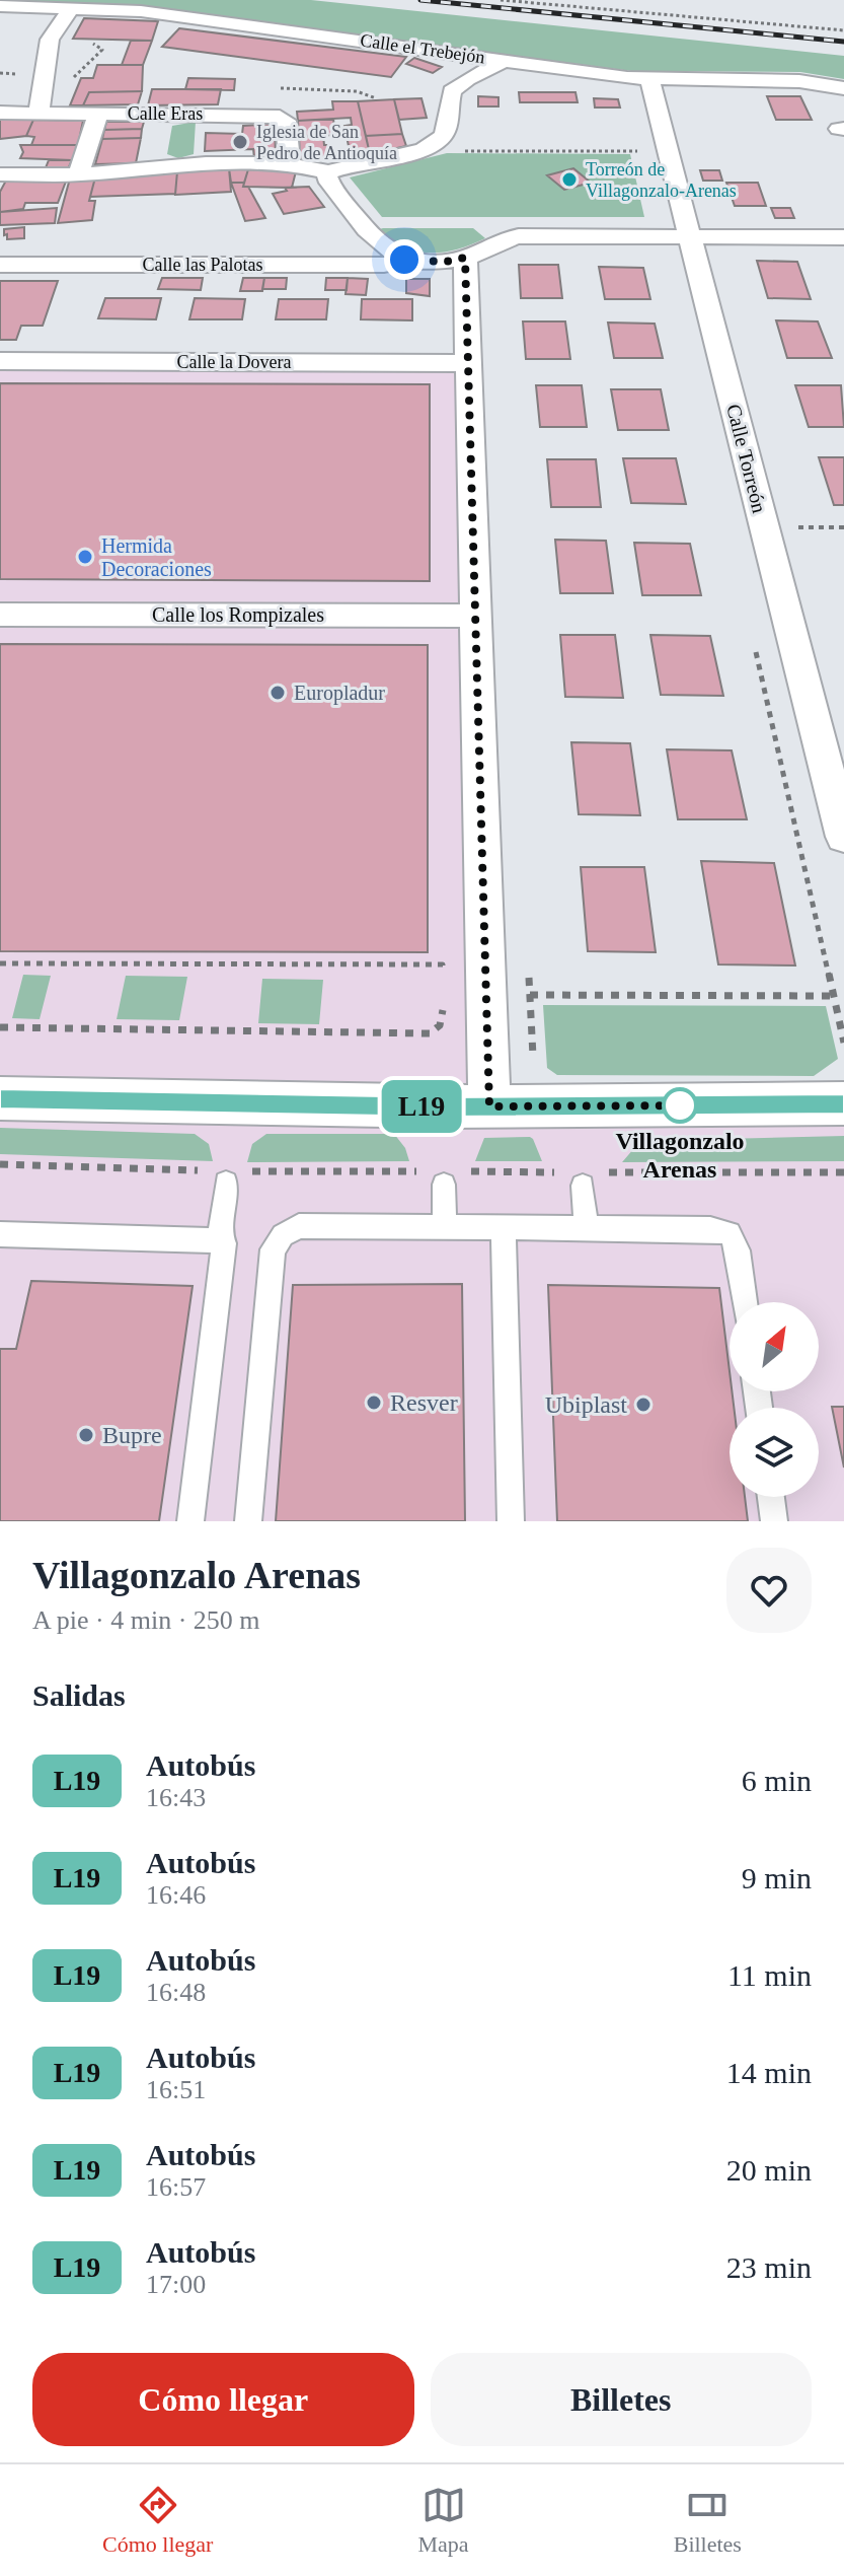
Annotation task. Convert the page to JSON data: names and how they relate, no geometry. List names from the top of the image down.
{
  "streets": {
    "street": [
      "Calle el Trebejón",
      "Calle Eras",
      "Calle las Palotas",
      "Calle la Dovera",
      "Calle Torreón",
      "Calle los Rompizales"
    ]
  },
  "crossings": [
    ["Calle el Trebejón", "Calle Torreón"]
  ],
  "places": [
    "Iglesia de San Pedro de Antioquía",
    "Torreón de Villagonzalo-Arenas",
    "Hermida Decoraciones",
    "Europladur",
    "Villagonzalo Arenas",
    "Resver",
    "Ubiplast",
    "Bupre"
  ],
  "lines": ["bus line L19"],
  "north": "top right",
  "page": {
    "on_map": "L19",
    "heading": [
      ["Villagonzalo Arenas", "A pie · 4 min · 250 m"],
      "Salidas"
    ],
    "list": [
      {
        "mark": "L19",
        "name": "Autobús",
        "note": "16:43",
        "value": "6 min"
      },
      {
        "mark": "L19",
        "name": "Autobús",
        "note": "16:46",
        "value": "9 min"
      },
      {
        "mark": "L19",
        "name": "Autobús",
        "note": "16:48",
        "value": "11 min"
      },
      {
        "mark": "L19",
        "name": "Autobús",
        "note": "16:51",
        "value": "14 min"
      },
      {
        "mark": "L19",
        "name": "Autobús",
        "note": "16:57",
        "value": "20 min"
      },
      {
        "mark": "L19",
        "name": "Autobús",
        "note": "17:00",
        "value": "23 min"
      }
    ],
    "buttons": ["Cómo llegar", "Billetes"],
    "tabs": ["Cómo llegar", "Mapa", "Billetes"]
  }
}
